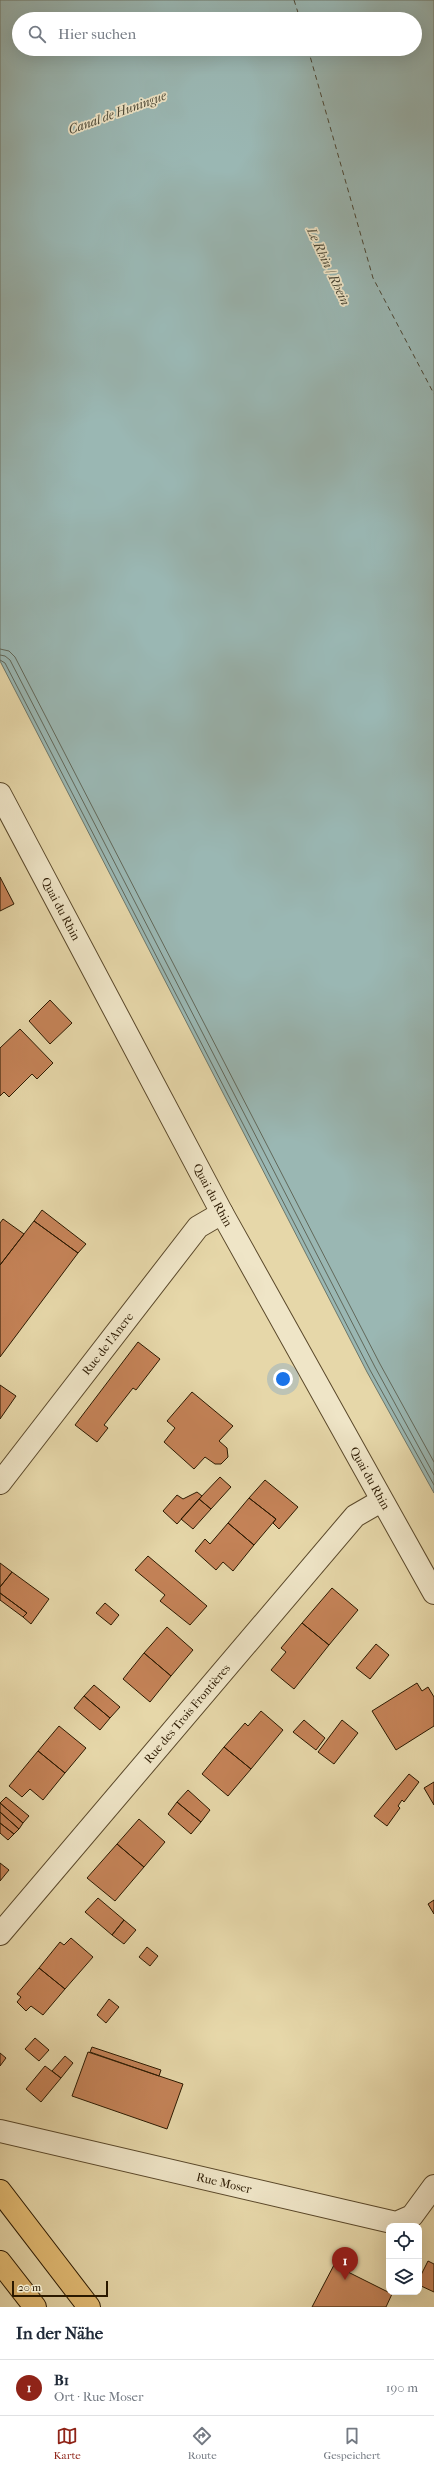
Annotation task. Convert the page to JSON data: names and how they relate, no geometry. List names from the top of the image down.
{
  "streets": {
    "street": [
      "Quai du Rhin",
      "Rue de l'Ancre",
      "Rue des Trois Frontières",
      "Rue Moser"
    ]
  },
  "crossings": [
    ["Quai du Rhin", "Rue de l'Ancre"],
    ["Quai du Rhin", "Rue des Trois Frontières"]
  ],
  "water": ["Canal de Huningue", "Le Rhin / Rhein"],
  "scale_bar": "20 m",
  "page": {
    "search": "Hier suchen",
    "pins": "1",
    "scale": "20 m",
    "heading": "In der Nähe",
    "list": [
      {
        "mark": "1",
        "name": "B1",
        "note": "Ort · Rue Moser",
        "value": "190 m"
      }
    ],
    "nav": ["Karte", "Route", "Gespeichert"]
  }
}
